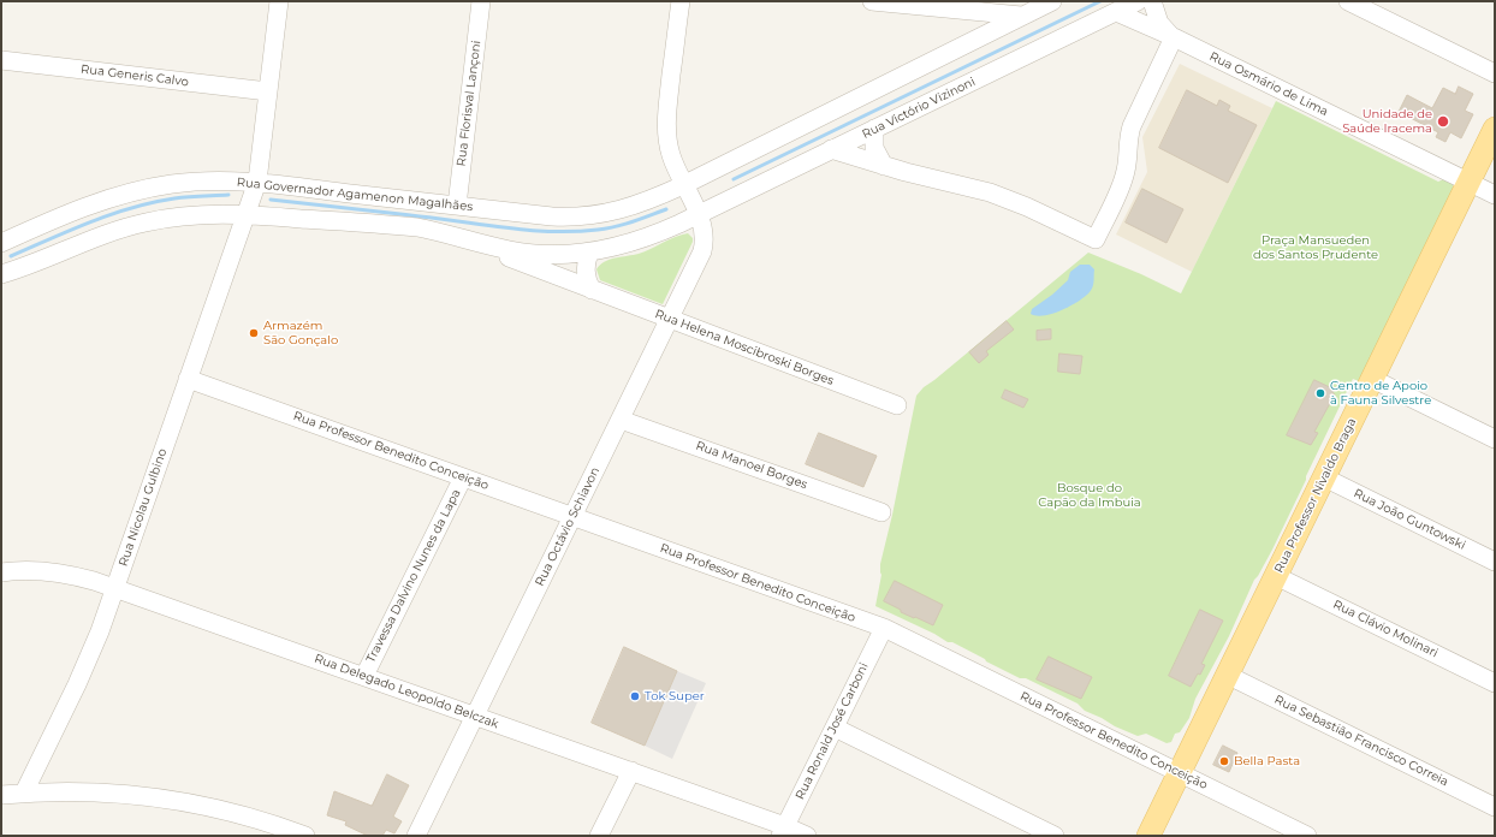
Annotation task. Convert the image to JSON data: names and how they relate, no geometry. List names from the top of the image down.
{
  "streets": {
    "main road": ["Rua Professor Nivaldo Braga"],
    "street": [
      "Rua Generis Calvo",
      "Rua Osmário de Lima",
      "Rua Florisval Lançoni",
      "Rua Victório Vizinoni",
      "Rua Governador Agamenon Magalhães",
      "Rua Helena Moscibroski Borges",
      "Rua Professor Benedito Conceição",
      "Rua Manoel Borges",
      "Rua Nicolau Gulbino",
      "Rua João Guntowski",
      "Rua Octávio Schiavon",
      "Travessa Dalvino Nunes da Lapa",
      "Rua Clávio Molinari",
      "Rua Delegado Leopoldo Belczak",
      "Rua Ronald José Carboni",
      "Rua Sebastião Francisco Correia"
    ]
  },
  "crossings": [
    ["Rua Generis Calvo", "Rua Nicolau Gulbino"],
    ["Rua Osmário de Lima", "Rua Victório Vizinoni"],
    ["Rua Osmário de Lima", "Rua Professor Nivaldo Braga"],
    ["Rua Florisval Lançoni", "Rua Governador Agamenon Magalhães"],
    ["Rua Victório Vizinoni", "Rua Octávio Schiavon"],
    ["Rua Governador Agamenon Magalhães", "Rua Nicolau Gulbino"],
    ["Rua Governador Agamenon Magalhães", "Rua Octávio Schiavon"],
    ["Rua Helena Moscibroski Borges", "Rua Octávio Schiavon"],
    ["Rua Professor Benedito Conceição", "Rua Professor Nivaldo Braga"],
    ["Rua Professor Benedito Conceição", "Rua Nicolau Gulbino"],
    ["Rua Professor Benedito Conceição", "Rua Octávio Schiavon"],
    ["Rua Professor Benedito Conceição", "Travessa Dalvino Nunes da Lapa"],
    ["Rua Professor Benedito Conceição", "Rua Ronald José Carboni"],
    ["Rua Manoel Borges", "Rua Octávio Schiavon"],
    ["Rua Professor Nivaldo Braga", "Rua João Guntowski"],
    ["Rua Professor Nivaldo Braga", "Rua Clávio Molinari"],
    ["Rua Professor Nivaldo Braga", "Rua Sebastião Francisco Correia"],
    ["Rua Nicolau Gulbino", "Rua Delegado Leopoldo Belczak"],
    ["Rua Octávio Schiavon", "Rua Delegado Leopoldo Belczak"],
    ["Travessa Dalvino Nunes da Lapa", "Rua Delegado Leopoldo Belczak"],
    ["Rua Delegado Leopoldo Belczak", "Rua Ronald José Carboni"]
  ],
  "parks": ["Praça Mansueden dos Santos Prudente", "Bosque do Capão da Imbuia"],
  "places": [
    "Unidade de Saúde Iracema",
    "Armazém São Gonçalo",
    "Centro de Apoio à Fauna Silvestre",
    "Tok Super",
    "Bella Pasta"
  ]
}
